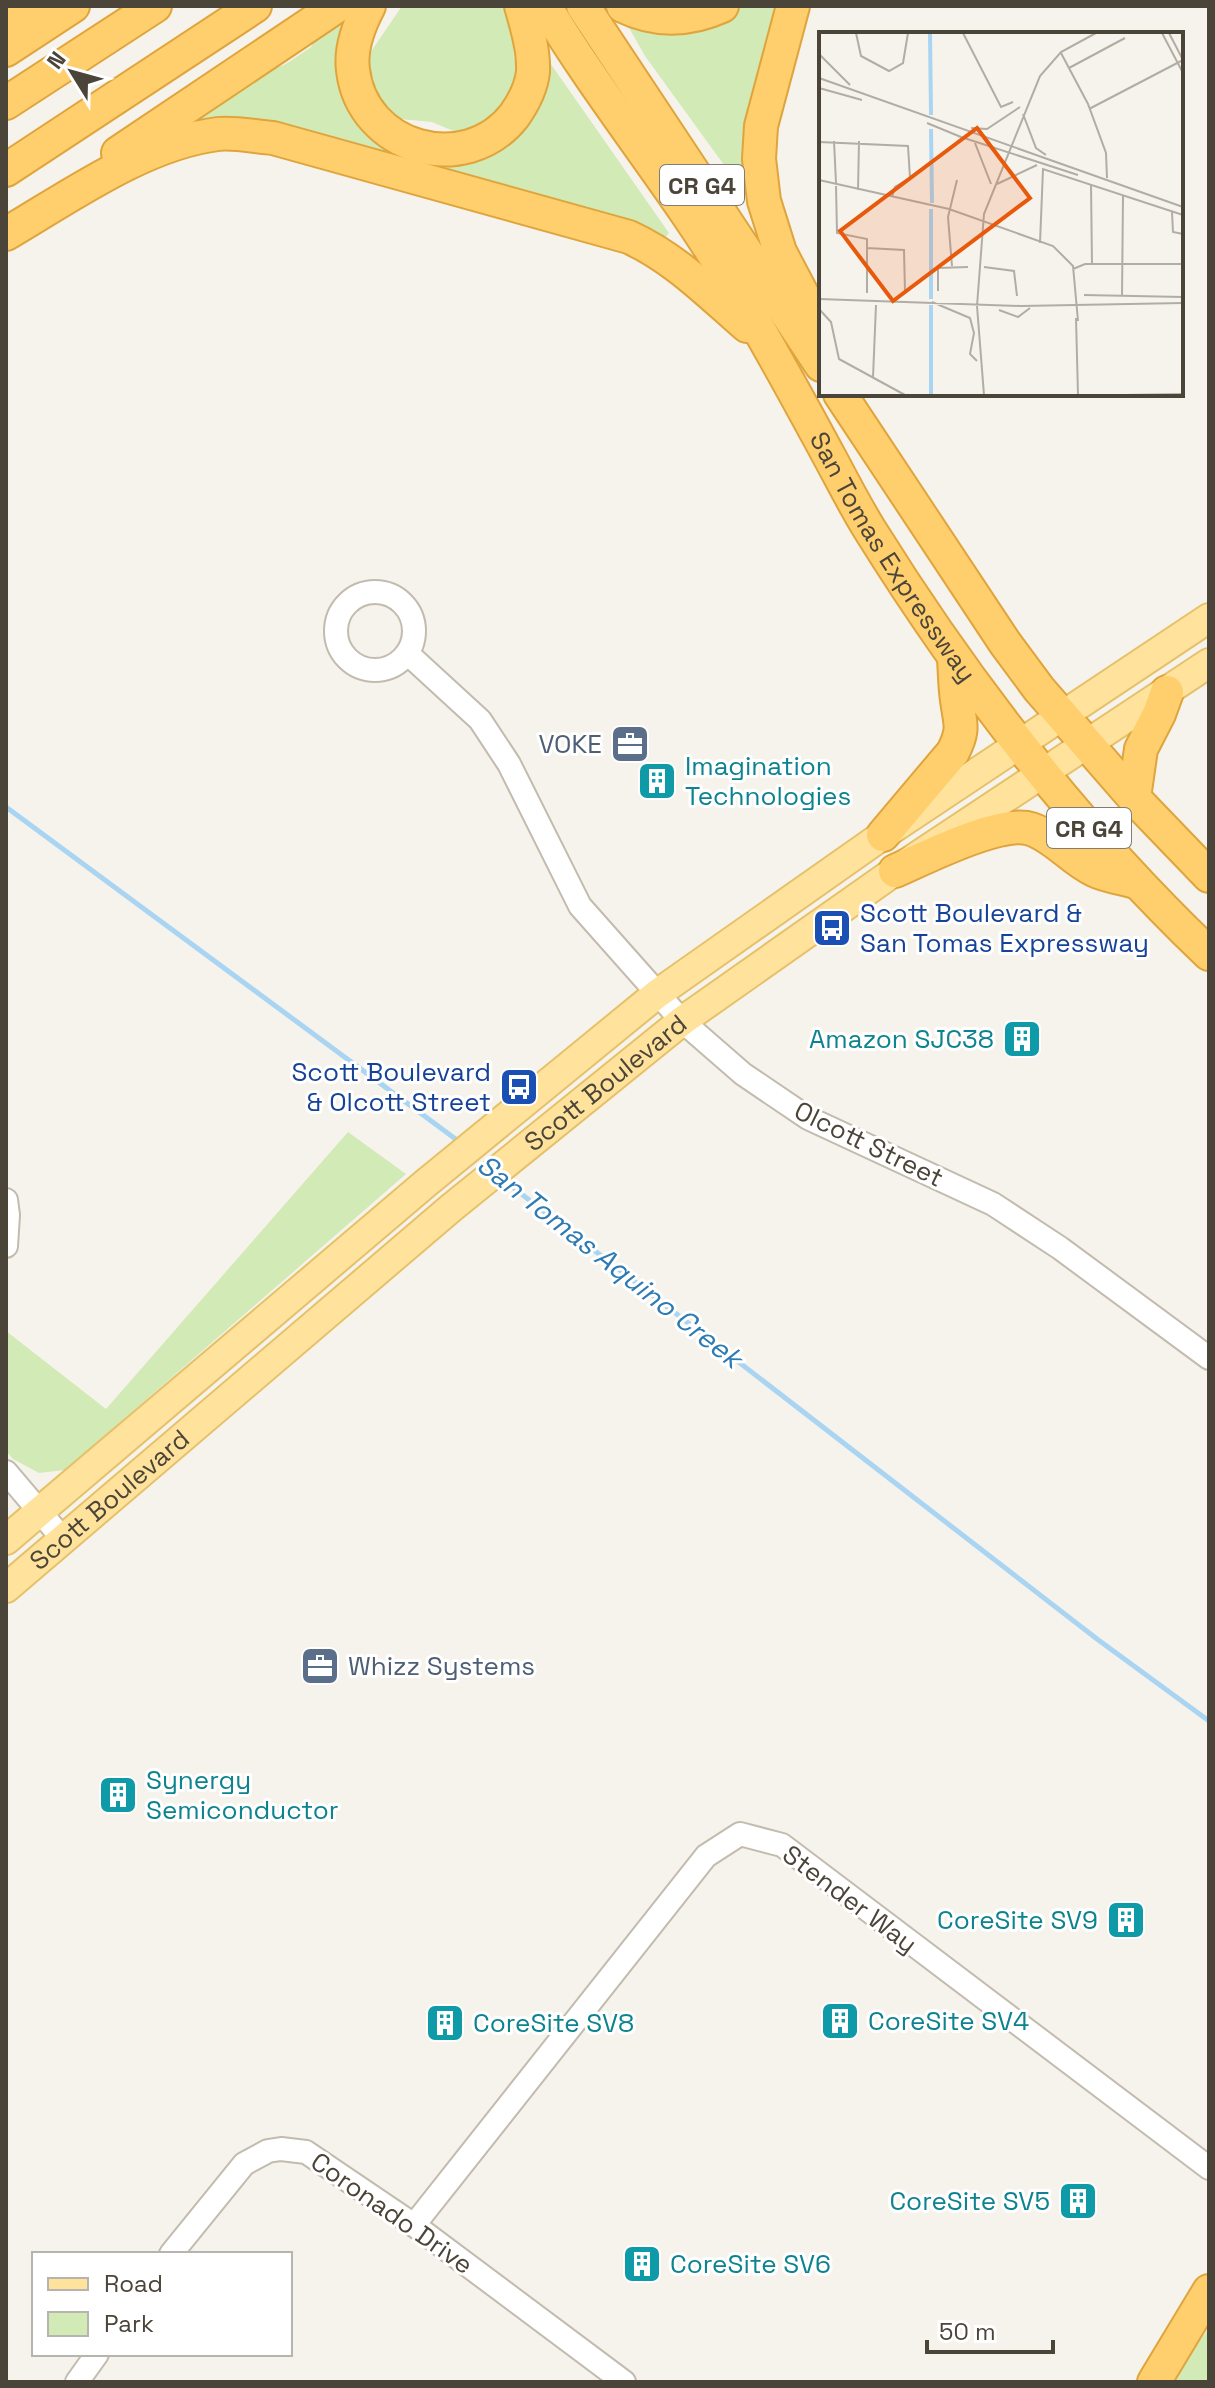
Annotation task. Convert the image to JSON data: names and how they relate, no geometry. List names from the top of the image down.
{
  "streets": {
    "highway": ["CR G4", "San Tomas Expressway"],
    "main road": ["Scott Boulevard"],
    "street": ["Olcott Street", "Stender Way", "Coronado Drive"]
  },
  "crossings": [
    ["San Tomas Expressway", "Scott Boulevard"],
    ["Scott Boulevard", "Olcott Street"],
    ["Stender Way", "Coronado Drive"]
  ],
  "water": ["San Tomas Aquino Creek"],
  "places": {
    "office": ["VOKE", "Whizz Systems"],
    "building": [
      "Imagination Technologies",
      "Amazon SJC38",
      "Synergy Semiconductor",
      "CoreSite SV9",
      "CoreSite SV4",
      "CoreSite SV8",
      "CoreSite SV5",
      "CoreSite SV6"
    ],
    "bus stop": ["Scott Boulevard & San Tomas Expressway", "Scott Boulevard & Olcott Street"]
  },
  "legend": ["Road", "Park"],
  "scale_bar": "50 m",
  "north": "top left"
}
